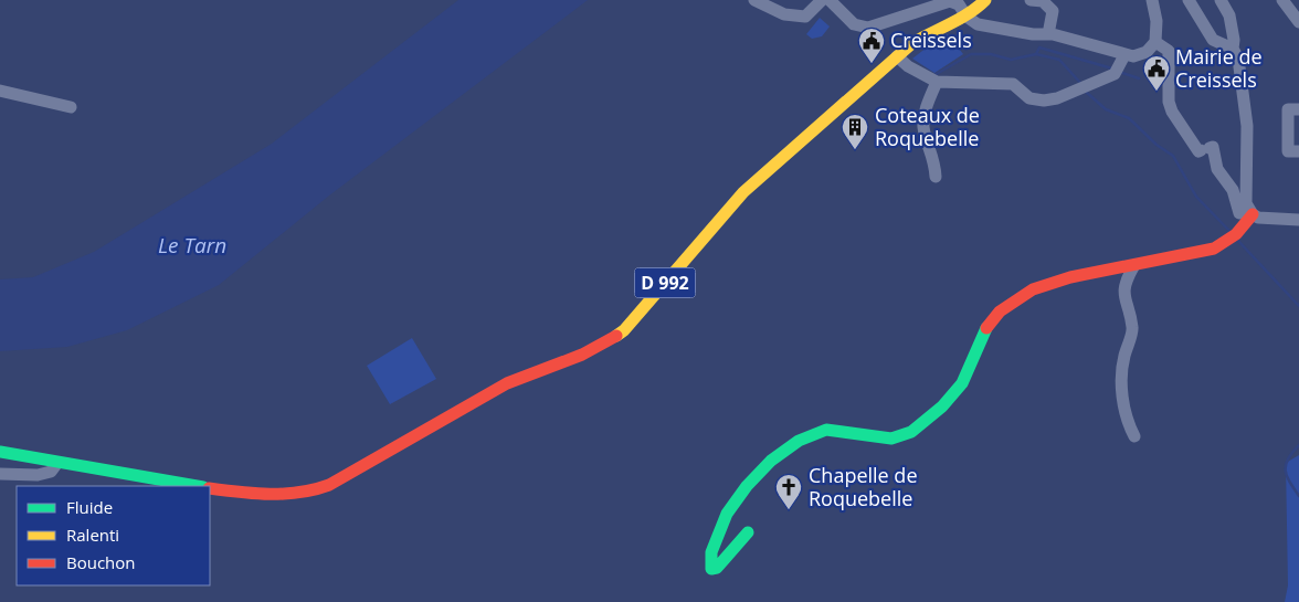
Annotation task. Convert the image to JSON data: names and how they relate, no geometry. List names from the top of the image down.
{
  "streets": {
    "main road": ["D 992"]
  },
  "water": ["Le Tarn"],
  "places": {
    "public building": ["Creissels", "Mairie de Creissels"],
    "building": ["Coteaux de Roquebelle"],
    "church": ["Chapelle de Roquebelle"]
  },
  "legend": ["Fluide", "Ralenti", "Bouchon"]
}
